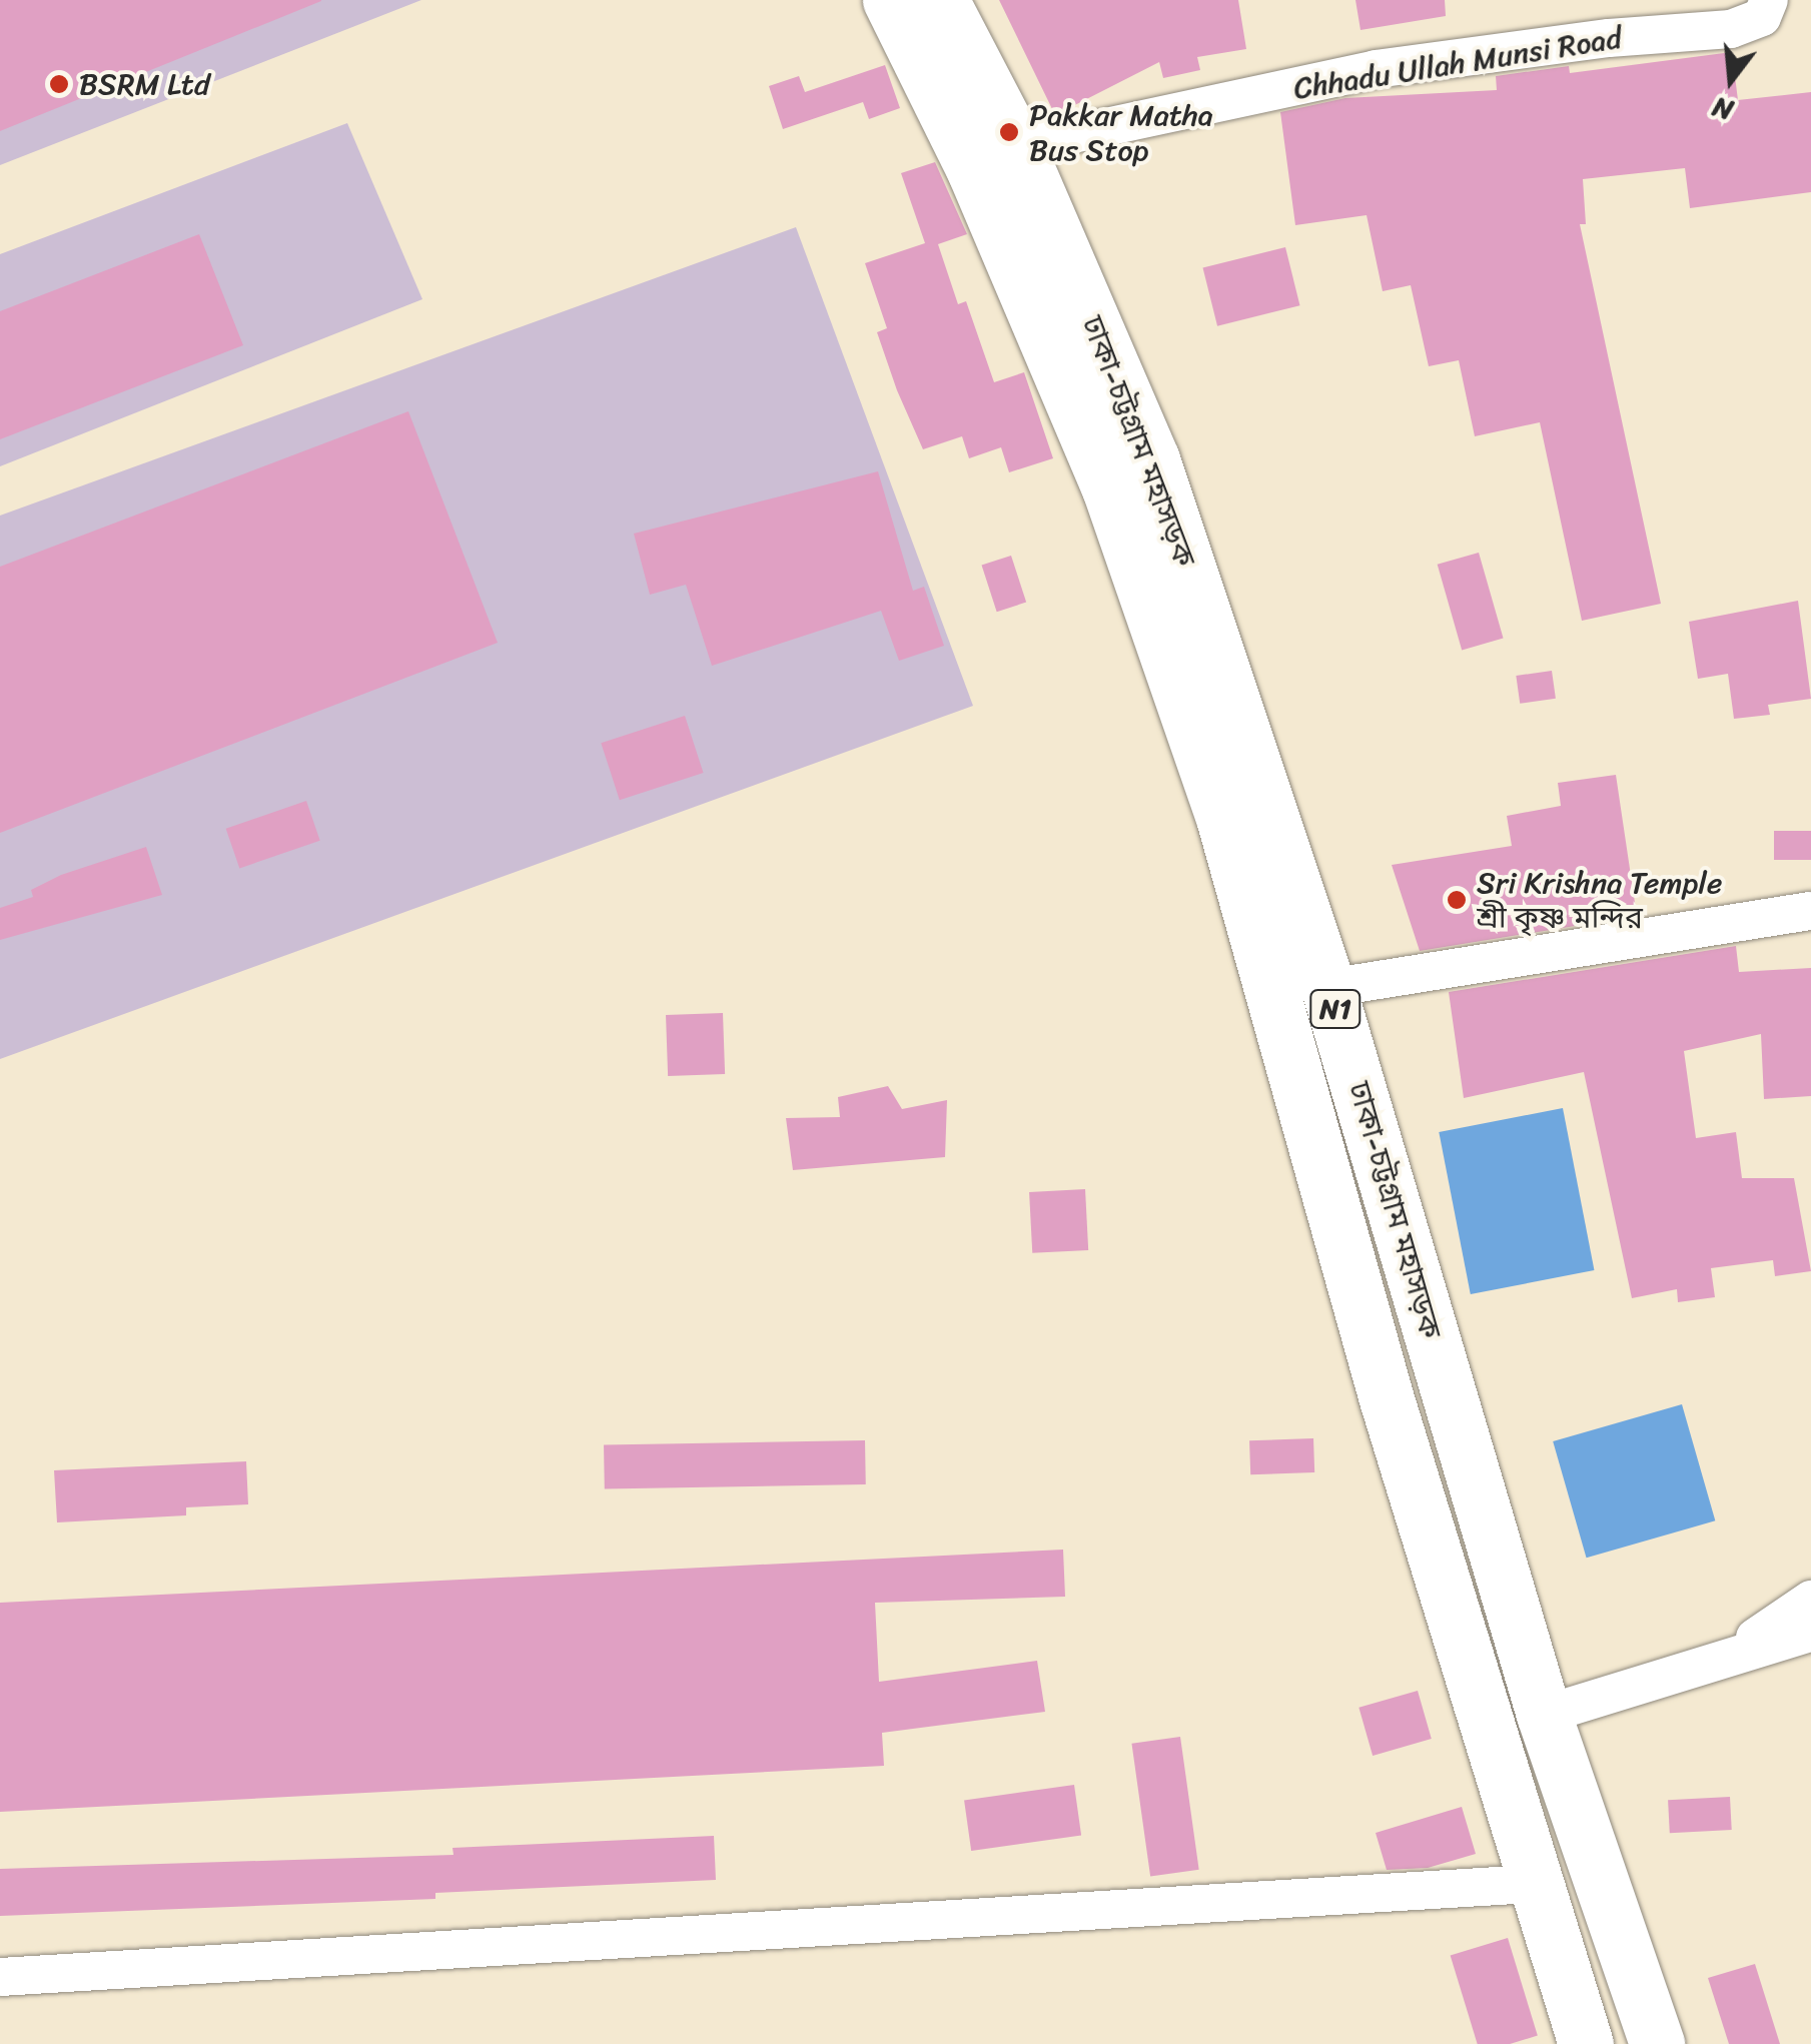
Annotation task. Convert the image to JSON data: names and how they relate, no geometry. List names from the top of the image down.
{
  "streets": {
    "highway": ["ঢাকা-চট্টগ্রাম মহাসড়ক", "N1"],
    "street": ["Chhadu Ullah Munsi Road"]
  },
  "crossings": [
    ["Chhadu Ullah Munsi Road", "ঢাকা-চট্টগ্রাম মহাসড়ক"]
  ],
  "places": ["BSRM Ltd", "Pakkar Matha Bus Stop", "Sri Krishna Temple শ্রী কৃষ্ণ মন্দির"],
  "north": "bottom"
}
